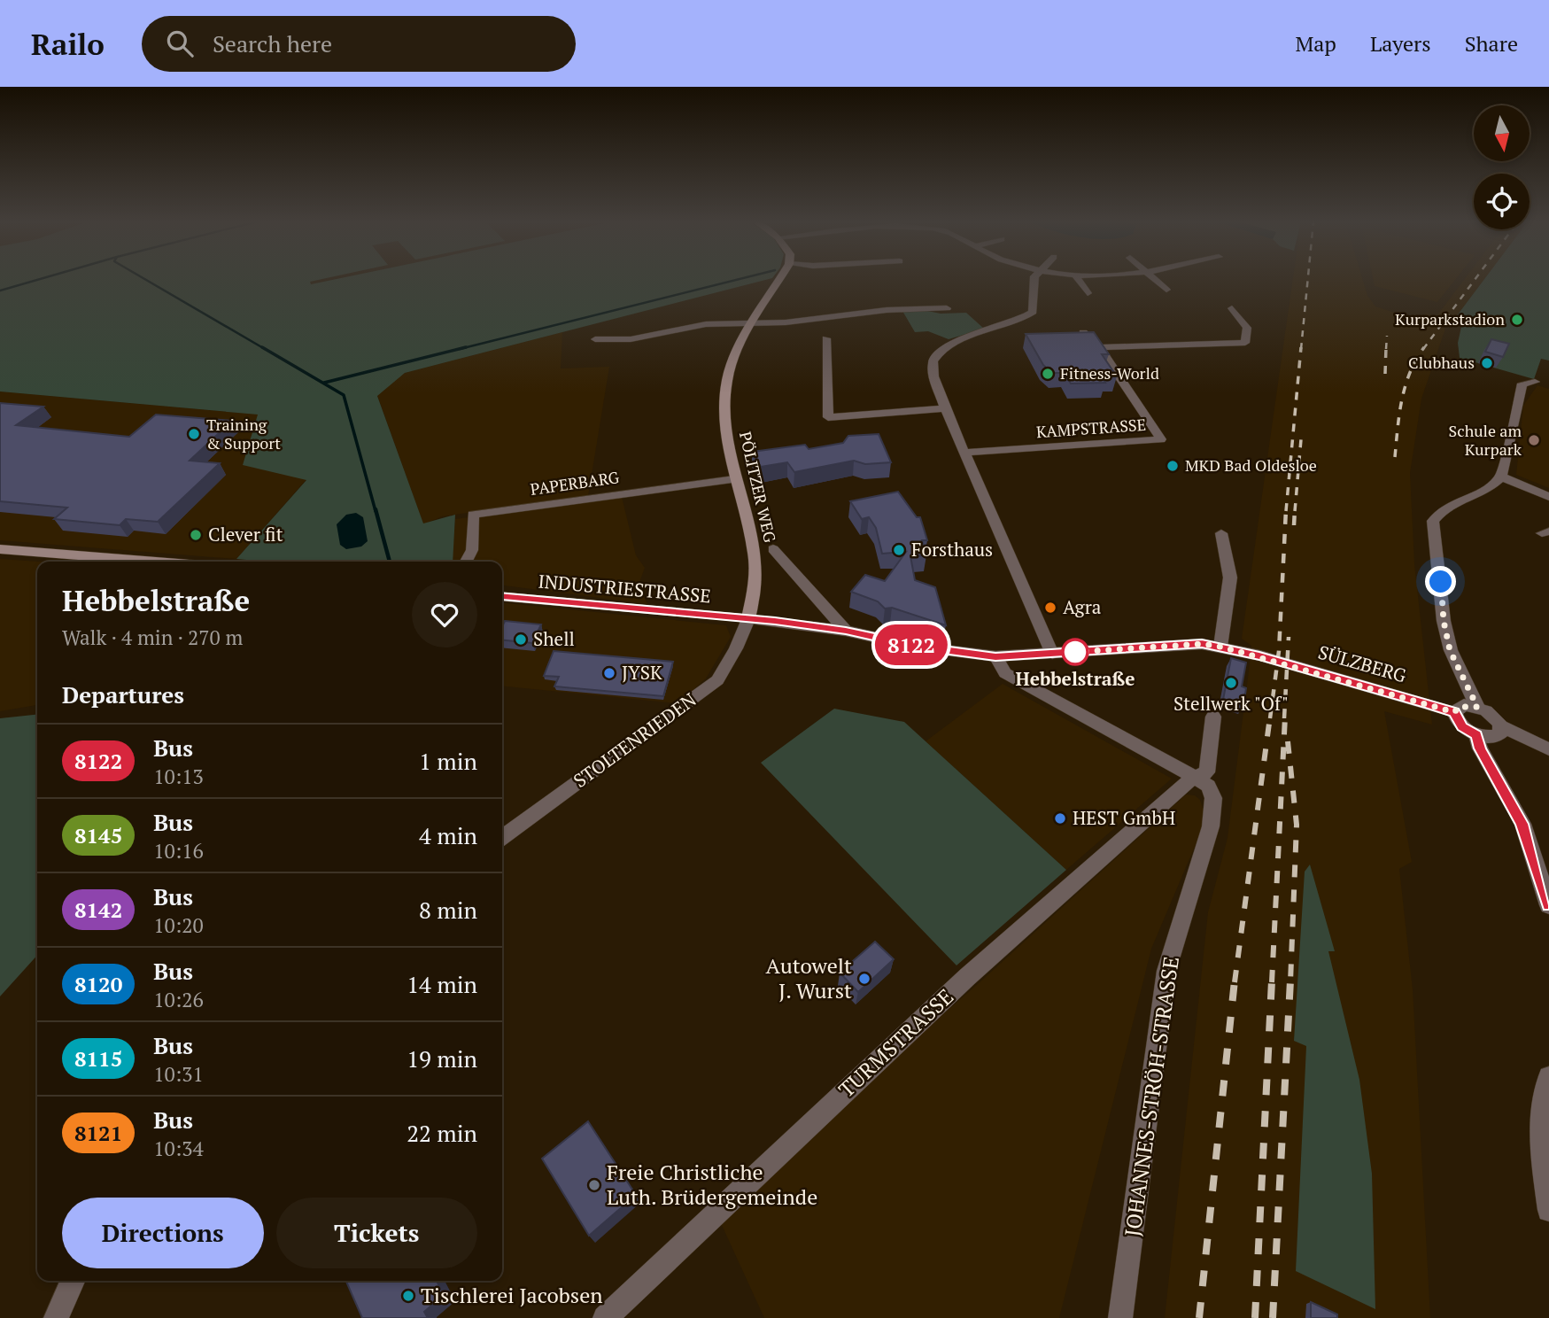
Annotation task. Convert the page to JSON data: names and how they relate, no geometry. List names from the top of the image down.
{
  "streets": {
    "main road": ["PÖLITZER WEG", "INDUSTRIESTRASSE"],
    "street": [
      "KAMPSTRASSE",
      "PAPERBARG",
      "SÜLZBERG",
      "STOLTENRIEDEN",
      "TURMSTRASSE",
      "JOHANNES-STRÖH-STRASSE"
    ]
  },
  "crossings": [
    ["PAPERBARG", "PÖLITZER WEG"],
    ["PÖLITZER WEG", "INDUSTRIESTRASSE"],
    ["PÖLITZER WEG", "STOLTENRIEDEN"],
    ["INDUSTRIESTRASSE", "STOLTENRIEDEN"],
    ["TURMSTRASSE", "JOHANNES-STRÖH-STRASSE"]
  ],
  "places": [
    "Kurparkstadion",
    "Clubhaus",
    "Fitness-World",
    "Training & Support",
    "Schule am Kurpark",
    "MKD Bad Oldesloe",
    "Clever fit",
    "Forsthaus",
    "Agra",
    "Shell",
    "Hebbelstraße",
    "JYSK",
    "Stellwerk \"Of\"",
    "HEST GmbH",
    "Autowelt J. Wurst",
    "Freie Christliche Luth. Brüdergemeinde",
    "Tischlerei Jacobsen"
  ],
  "lines": ["bus line 8122"],
  "north": "bottom",
  "page": {
    "header": "Railo",
    "search": "Search here",
    "nav": ["Map", "Layers", "Share"],
    "on_map": "8122",
    "heading": [
      ["Hebbelstraße", "Walk · 4 min · 270 m"],
      "Departures"
    ],
    "list": [
      {
        "mark": "8122",
        "name": "Bus",
        "note": "10:13",
        "value": "1 min"
      },
      {
        "mark": "8145",
        "name": "Bus",
        "note": "10:16",
        "value": "4 min"
      },
      {
        "mark": "8142",
        "name": "Bus",
        "note": "10:20",
        "value": "8 min"
      },
      {
        "mark": "8120",
        "name": "Bus",
        "note": "10:26",
        "value": "14 min"
      },
      {
        "mark": "8115",
        "name": "Bus",
        "note": "10:31",
        "value": "19 min"
      },
      {
        "mark": "8121",
        "name": "Bus",
        "note": "10:34",
        "value": "22 min"
      }
    ],
    "buttons": ["Directions", "Tickets"]
  }
}
